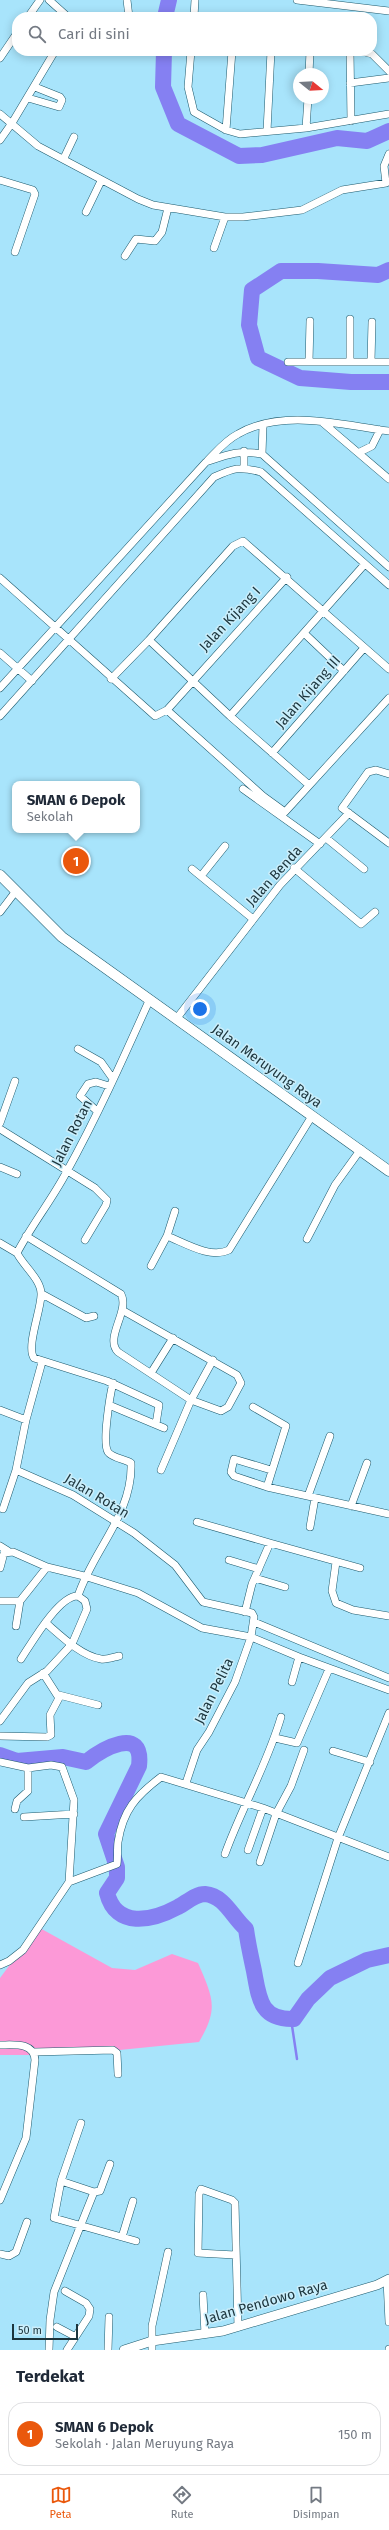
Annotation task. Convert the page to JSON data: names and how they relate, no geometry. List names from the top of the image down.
{
  "streets": {
    "main road": ["Jalan Meruyung Raya"],
    "street": [
      "Jalan Kijang I",
      "Jalan Kijang III",
      "Jalan Benda",
      "Jalan Rotan",
      "Jalan Pelita",
      "Jalan Pendowo Raya"
    ]
  },
  "crossings": [
    ["Jalan Benda", "Jalan Meruyung Raya"],
    ["Jalan Meruyung Raya", "Jalan Rotan"]
  ],
  "scale_bar": "50 m",
  "north": "right",
  "page": {
    "search": "Cari di sini",
    "popup": ["SMAN 6 Depok", "Sekolah"],
    "pins": "1",
    "scale": "50 m",
    "heading": "Terdekat",
    "list": [
      {
        "mark": "1",
        "name": "SMAN 6 Depok",
        "note": "Sekolah · Jalan Meruyung Raya",
        "value": "150 m"
      }
    ],
    "nav": ["Peta", "Rute", "Disimpan"]
  }
}
